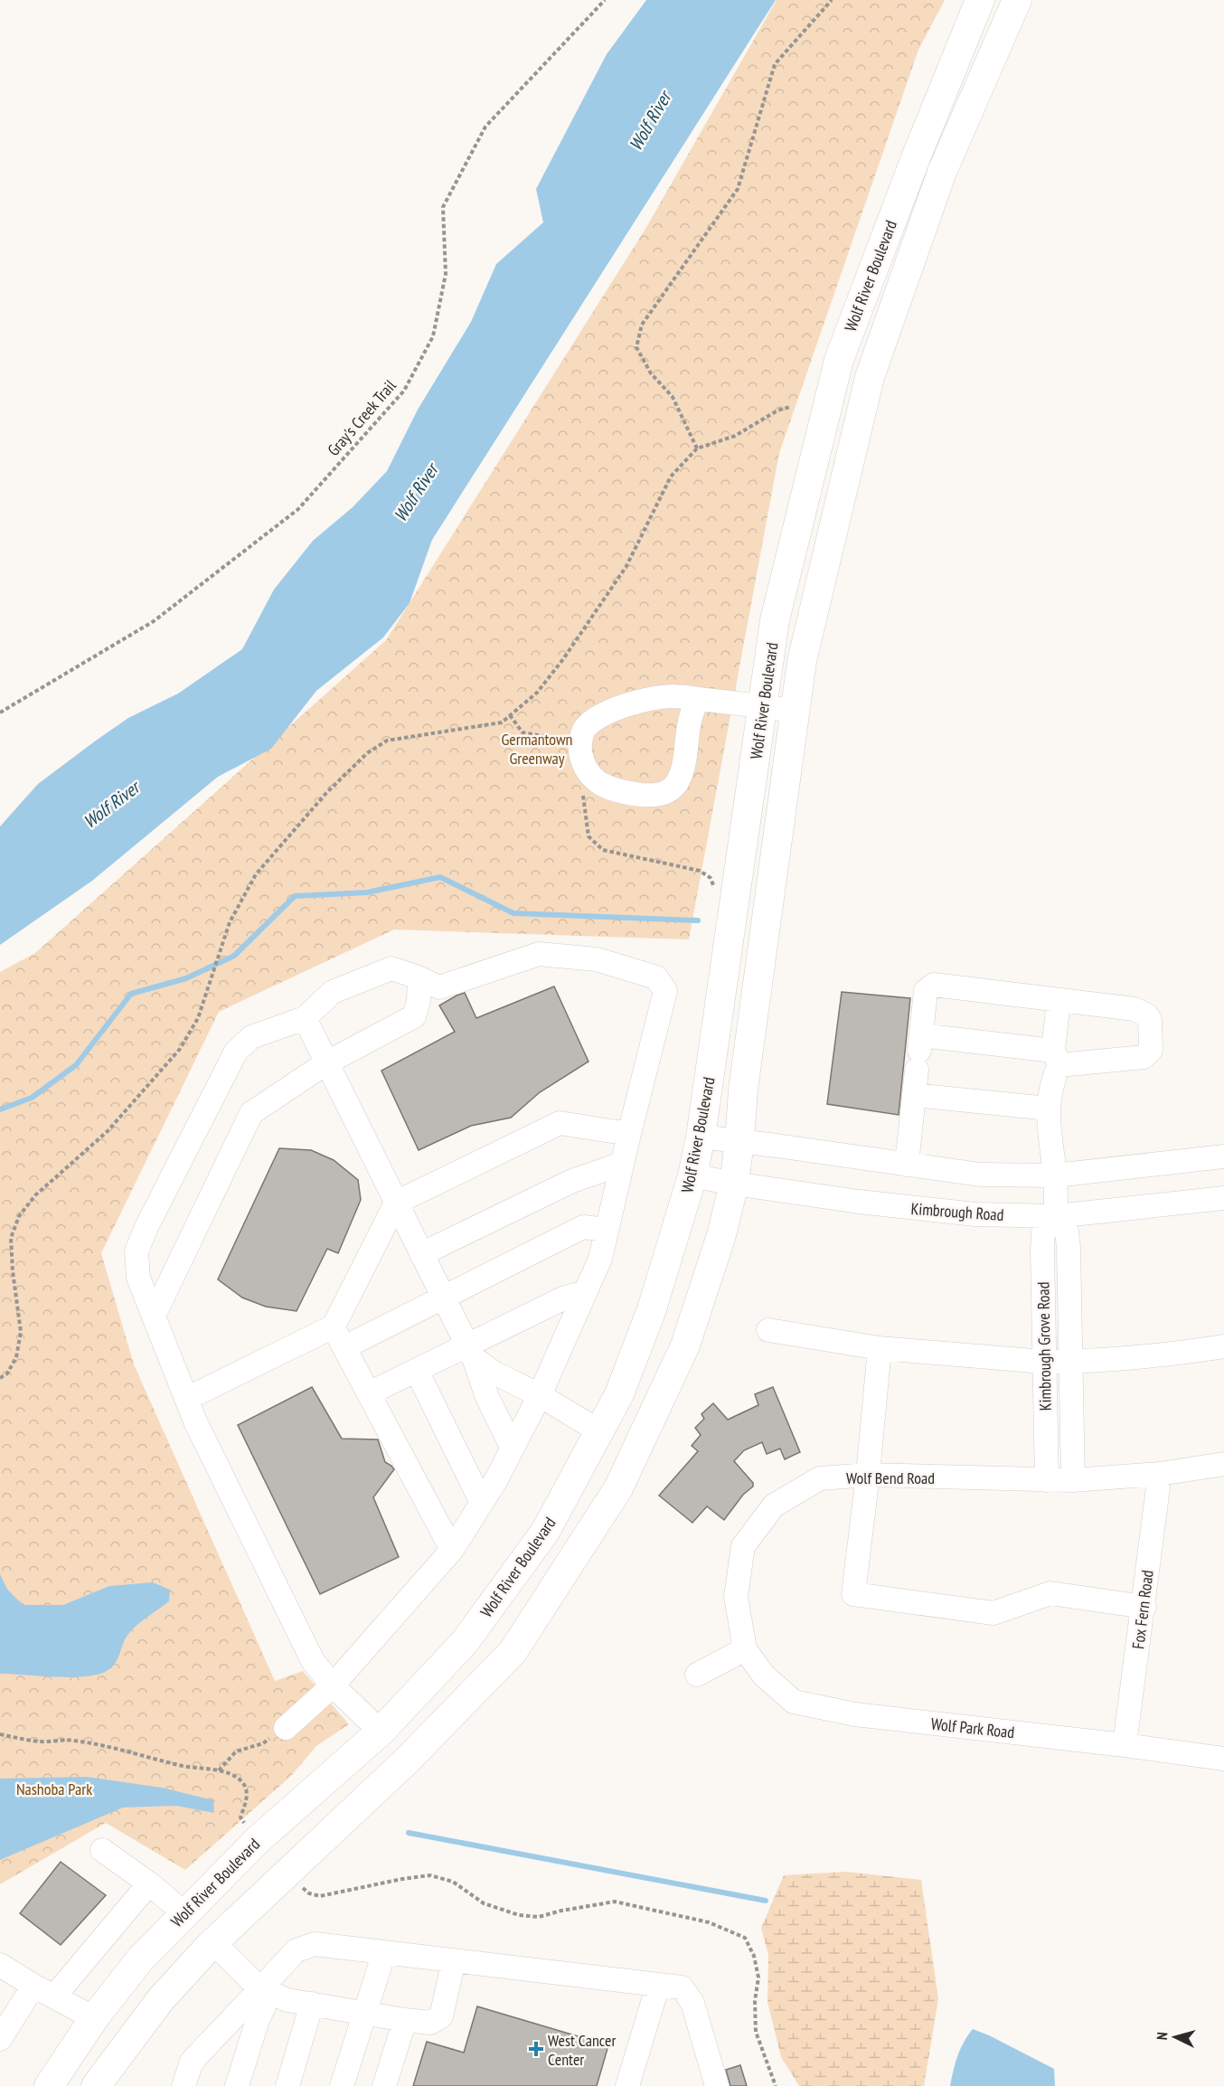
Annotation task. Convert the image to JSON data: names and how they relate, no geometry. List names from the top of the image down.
{
  "streets": {
    "main road": ["Wolf River Boulevard"],
    "street": [
      "Kimbrough Road",
      "Kimbrough Grove Road",
      "Wolf Bend Road",
      "Fox Fern Road",
      "Wolf Park Road"
    ],
    "path": ["Gray's Creek Trail"]
  },
  "crossings": [
    ["Wolf River Boulevard", "Kimbrough Road"],
    ["Kimbrough Road", "Kimbrough Grove Road"],
    ["Kimbrough Grove Road", "Wolf Bend Road"],
    ["Wolf Bend Road", "Fox Fern Road"],
    ["Wolf Bend Road", "Wolf Park Road"],
    ["Fox Fern Road", "Wolf Park Road"]
  ],
  "water": ["Wolf River"],
  "parks": ["Germantown Greenway", "Nashoba Park"],
  "places": {
    "health": ["West Cancer Center"]
  },
  "north": "left"
}
